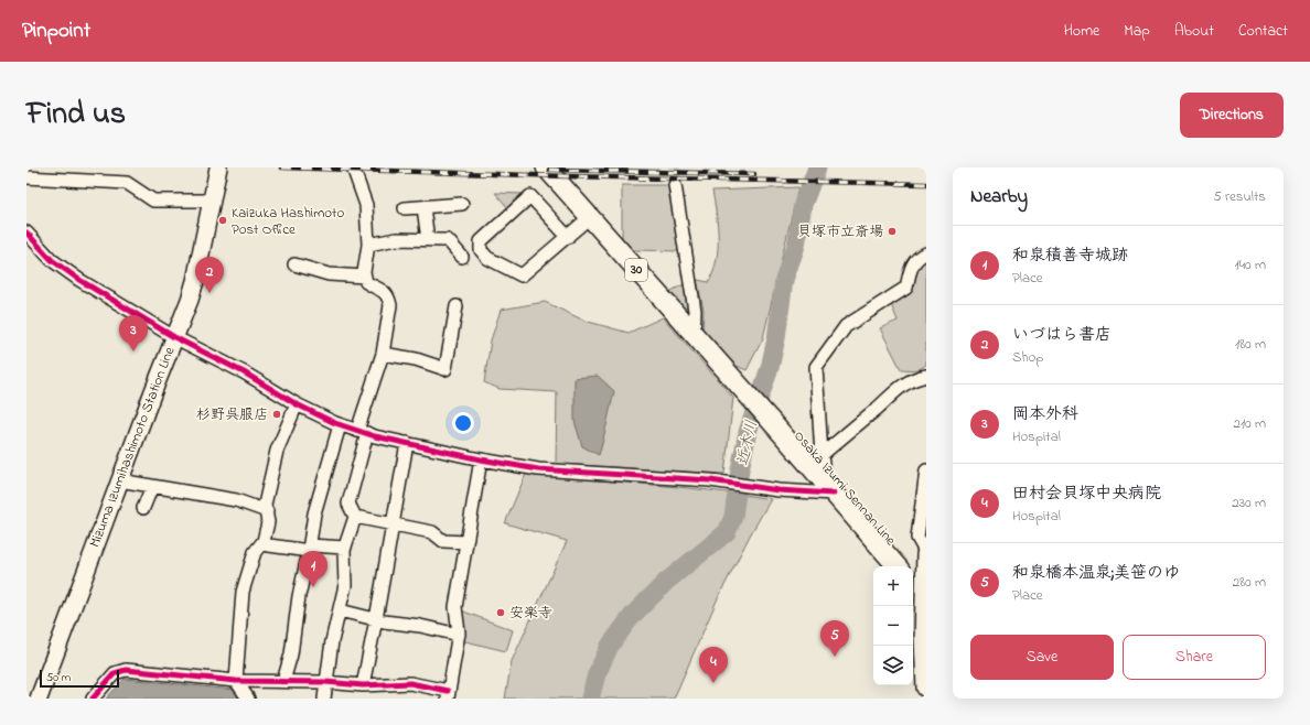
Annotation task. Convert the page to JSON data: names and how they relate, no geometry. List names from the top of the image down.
{
  "streets": {
    "main road": ["30", "Mizuma Izumihashimoto Station Line", "Osaka Izumi Sennan Line"]
  },
  "crossings": [
    ["30", "Osaka Izumi Sennan Line"]
  ],
  "water": ["近木川"],
  "places": [
    "Kaizuka Hashimoto Post Office",
    "貝塚市立斎場",
    "杉野呉服店",
    "安楽寺"
  ],
  "scale_bar": "50 m",
  "page": {
    "header": "Pinpoint",
    "nav": [
      "Home",
      "Map",
      "About",
      "Contact"
    ],
    "title": "Find us",
    "buttons": [
      "Directions",
      ["Save", "Share"]
    ],
    "heading": ["Nearby", "5 results"],
    "list": [
      {
        "mark": "1",
        "name": "和泉積善寺城跡",
        "note": "Place",
        "value": "140 m"
      },
      {
        "mark": "2",
        "name": "いづはら書店",
        "note": "Shop",
        "value": "180 m"
      },
      {
        "mark": "3",
        "name": "岡本外科",
        "note": "Hospital",
        "value": "210 m"
      },
      {
        "mark": "4",
        "name": "田村会貝塚中央病院",
        "note": "Hospital",
        "value": "230 m"
      },
      {
        "mark": "5",
        "name": "和泉橋本温泉;美笹のゆ",
        "note": "Place",
        "value": "280 m"
      }
    ],
    "pins": [
      "2",
      "3",
      "1",
      "5",
      "4"
    ],
    "map_buttons": ["+", "−"],
    "scale": "50 m"
  }
}
